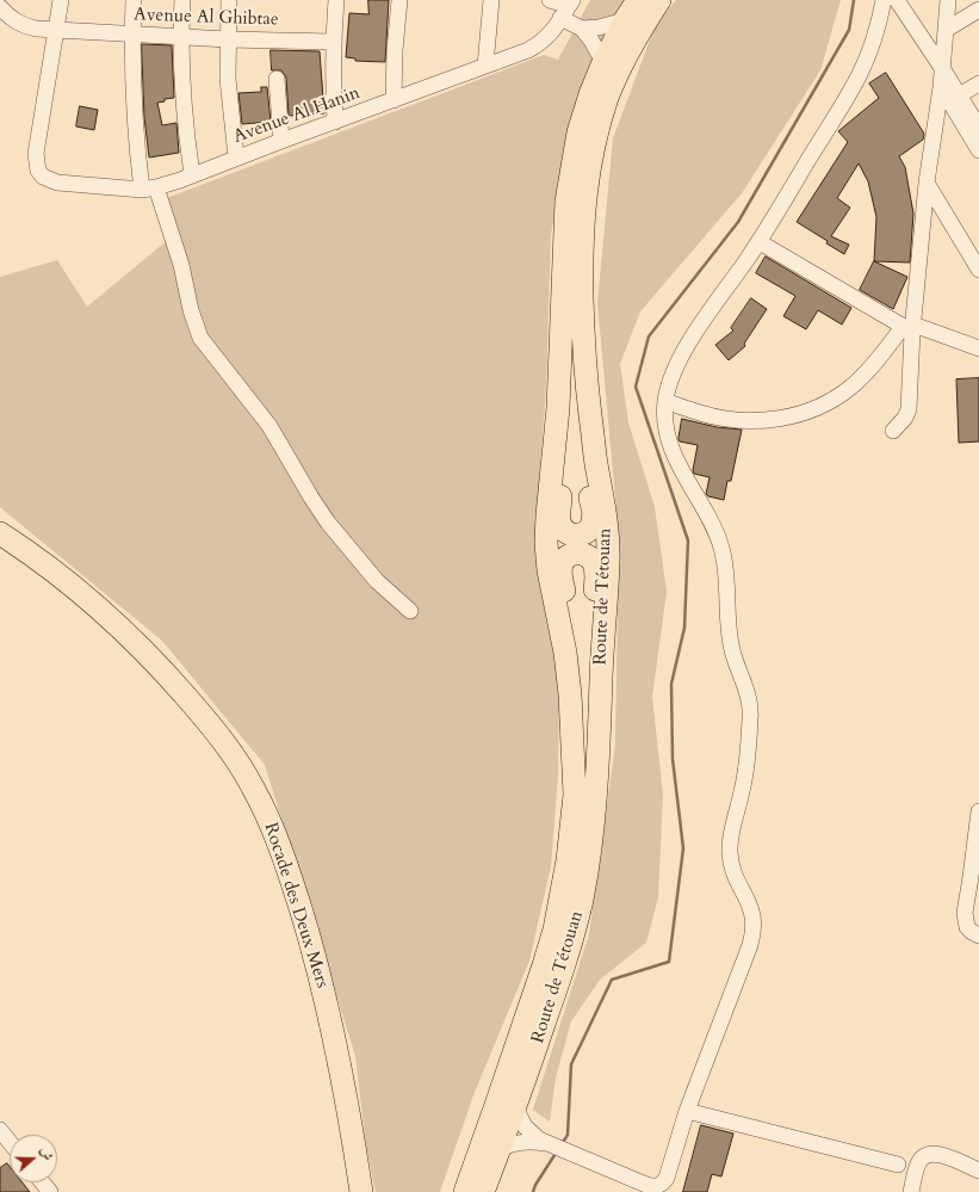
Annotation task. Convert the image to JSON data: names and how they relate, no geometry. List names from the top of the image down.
{
  "streets": {
    "highway": ["Route de Tétouan", "Rocade des Deux Mers"],
    "street": ["Avenue Al Ghibtae", "Avenue Al Hanin"]
  },
  "crossings": [
    ["Avenue Al Ghibtae", "Avenue Al Hanin"]
  ],
  "north": "right"
}
